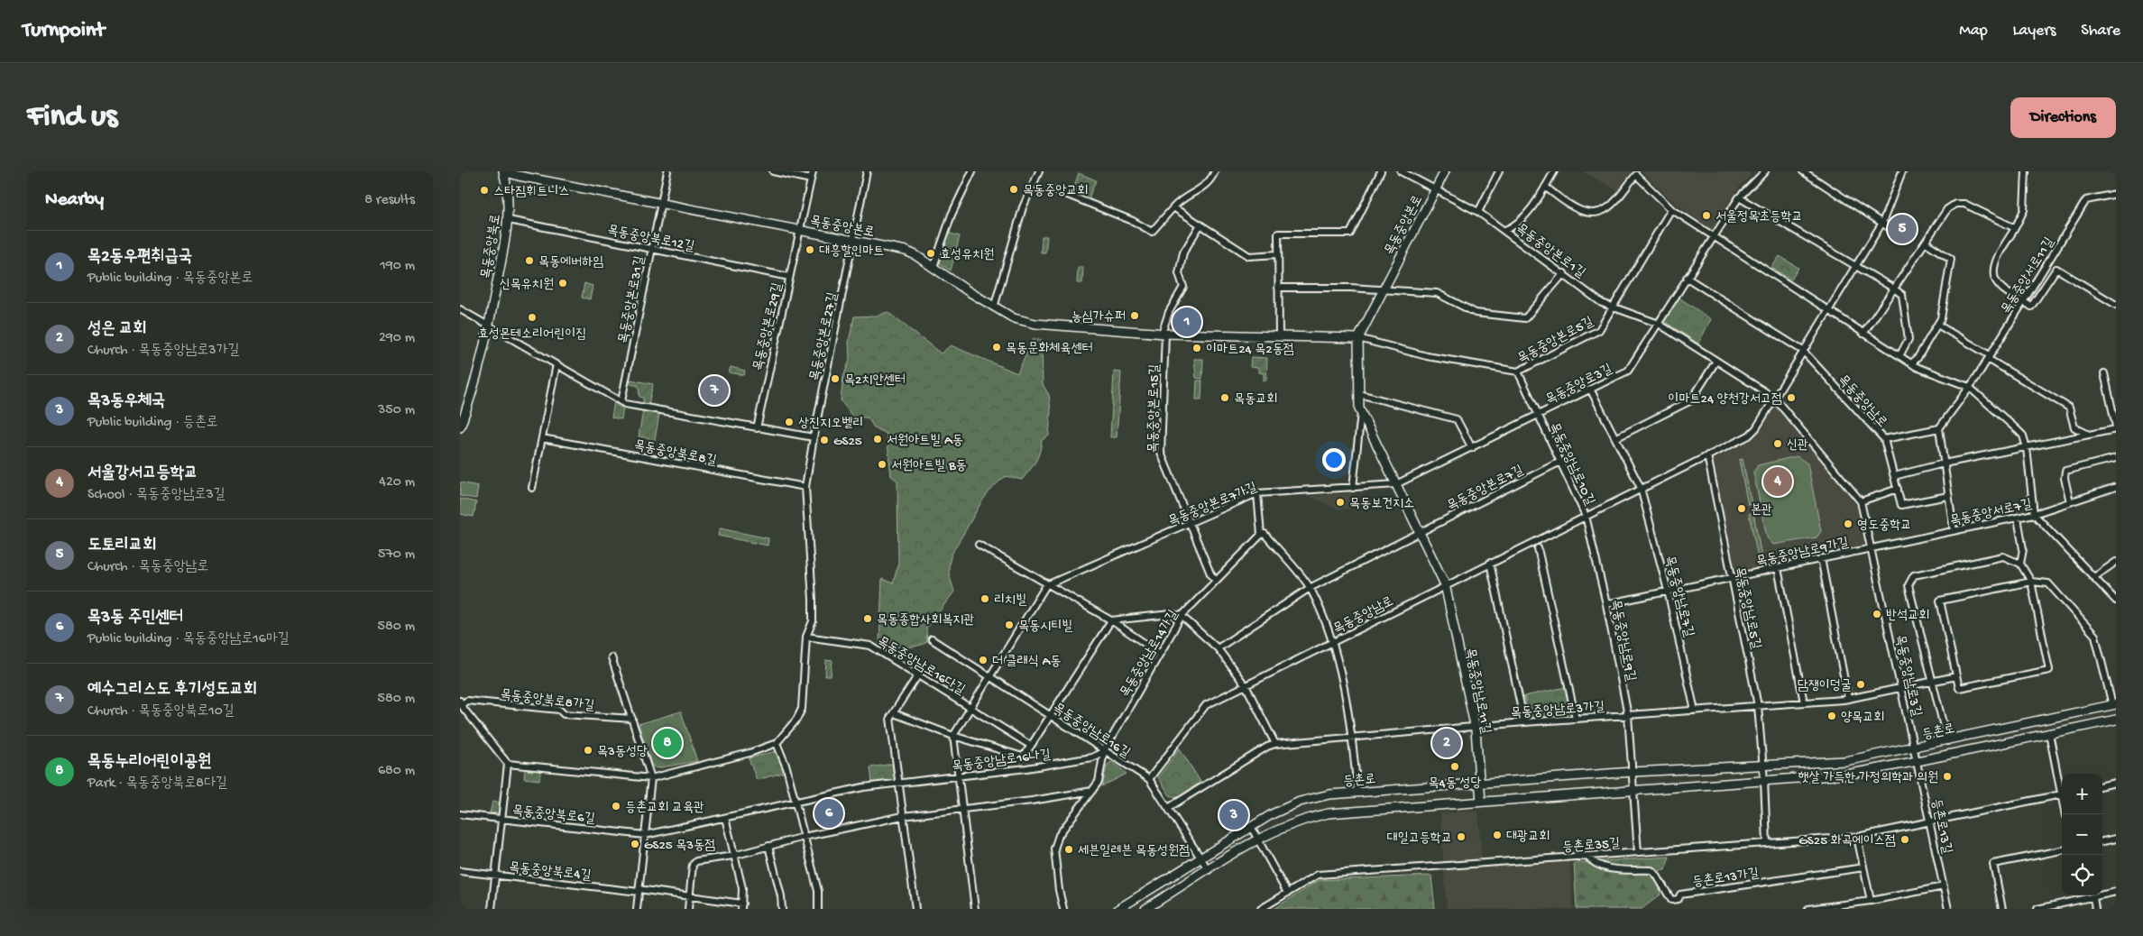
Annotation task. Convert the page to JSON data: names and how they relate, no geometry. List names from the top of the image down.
{
  "streets": {
    "main road": [
      "목동중앙본로",
      "목동중앙북로",
      "목동중앙남로11길",
      "등촌로"
    ],
    "street": [
      "목동중앙북로12길",
      "목동중앙본로1길",
      "목동중앙서로11길",
      "목동중앙본로31길",
      "목동중앙본로29길",
      "목동중앙본로27길",
      "목동중앙본로5길",
      "목동중앙로3길",
      "목동중앙남로",
      "목동중앙본로15길",
      "목동중앙북로8길",
      "목동중앙남로10길",
      "목동중앙본로7길",
      "목동중앙본로7가길",
      "목동중앙서로7길",
      "목동중앙남로9가길",
      "목동중앙남로7길",
      "목동중앙남로5길",
      "목동중앙남로9길",
      "목동중앙남로14가길",
      "목동중앙남로16다길",
      "목동중앙남로3길",
      "목동중앙북로8가길",
      "목동중앙남로3가길",
      "목동중앙남로16길",
      "목동중앙남로16나길",
      "목동중앙북로6길",
      "등촌로13길",
      "등촌로35길",
      "목동중앙북로4길",
      "등촌로13가길"
    ]
  },
  "crossings": [
    ["목동중앙본로", "목동중앙북로"],
    ["목동중앙본로", "목동중앙본로1길"],
    ["목동중앙본로", "목동중앙본로31길"],
    ["목동중앙본로", "목동중앙본로29길"],
    ["목동중앙본로", "목동중앙본로27길"],
    ["목동중앙본로", "목동중앙본로5길"],
    ["목동중앙본로", "목동중앙본로15길"],
    ["목동중앙북로12길", "목동중앙북로"],
    ["목동중앙북로12길", "목동중앙본로31길"],
    ["목동중앙북로12길", "목동중앙본로29길"],
    ["목동중앙본로1길", "목동중앙본로5길"],
    ["목동중앙본로1길", "목동중앙로3길"],
    ["목동중앙본로1길", "목동중앙남로3길"],
    ["목동중앙본로5길", "목동중앙남로10길"],
    ["목동중앙로3길", "목동중앙남로"],
    ["목동중앙로3길", "목동중앙남로10길"],
    ["목동중앙로3길", "목동중앙본로7가길"],
    ["목동중앙남로", "목동중앙남로10길"],
    ["목동중앙남로", "목동중앙남로7길"],
    ["목동중앙남로", "목동중앙남로5길"],
    ["목동중앙남로", "목동중앙남로9길"],
    ["목동중앙남로", "목동중앙남로3길"],
    ["목동중앙남로", "목동중앙남로11길"],
    ["목동중앙남로", "목동중앙남로16길"],
    ["목동중앙본로15길", "목동중앙본로7가길"],
    ["목동중앙본로15길", "목동중앙남로14가길"],
    ["목동중앙남로10길", "목동중앙본로7길"],
    ["목동중앙남로10길", "목동중앙남로9길"],
    ["목동중앙서로7길", "목동중앙남로9가길"],
    ["목동중앙서로7길", "목동중앙남로3길"],
    ["목동중앙남로9가길", "목동중앙남로7길"],
    ["목동중앙남로9가길", "목동중앙남로5길"],
    ["목동중앙남로9가길", "목동중앙남로9길"],
    ["목동중앙남로9가길", "목동중앙남로3길"],
    ["목동중앙남로7길", "목동중앙남로3가길"],
    ["목동중앙남로5길", "목동중앙남로3가길"],
    ["목동중앙남로5길", "등촌로"],
    ["목동중앙남로9길", "목동중앙남로3가길"],
    ["목동중앙남로9길", "등촌로"],
    ["목동중앙남로14가길", "목동중앙남로16길"],
    ["목동중앙남로14가길", "목동중앙남로16나길"],
    ["목동중앙남로16다길", "목동중앙남로16길"],
    ["목동중앙남로3길", "목동중앙남로3가길"],
    ["목동중앙남로3길", "등촌로"],
    ["목동중앙남로3길", "등촌로13길"],
    ["목동중앙남로11길", "목동중앙남로3가길"],
    ["목동중앙남로11길", "등촌로"],
    ["목동중앙남로3가길", "목동중앙남로16길"],
    ["목동중앙남로16길", "등촌로"],
    ["목동중앙남로16길", "목동중앙남로16나길"],
    ["등촌로", "등촌로13길"],
    ["목동중앙남로16나길", "목동중앙북로6길"],
    ["등촌로13길", "등촌로35길"],
    ["등촌로35길", "등촌로13가길"]
  ],
  "places": [
    "목동중앙교회",
    "스타짐휘트니스",
    "서울정목초등학교",
    "대흥할인마트",
    "효성유치원",
    "목동에버하임",
    "신목유치원",
    "농심가슈퍼",
    "효성몬테소리어린이집",
    "목동문화체육센터",
    "이마트24 목2동점",
    "목2치안센터",
    "목동교회",
    "이마트24 양천강서고점",
    "상진지오벨리",
    "서원아트빌 A동",
    "GS25",
    "신관",
    "서원아트빌 B동",
    "목동보건지소",
    "본관",
    "영도중학교",
    "리치빌",
    "반석교회",
    "목동종합사회복지관",
    "목동시티빌",
    "더 클래식 A동",
    "담쟁이덩굴",
    "양목교회",
    "목3동성당",
    "목4동 성당",
    "햇살 가득한 가정의학과 의원",
    "등촌교회 교육관",
    "대광교회",
    "대일고등학교",
    "GS25 화곡에이스점",
    "GS25 목3동점",
    "세븐일레븐 목동성원점"
  ],
  "page": {
    "header": "Turnpoint",
    "nav": ["Map", "Layers", "Share"],
    "buttons": "Directions",
    "title": "Find us",
    "heading": ["Nearby", "8 results"],
    "pins": [
      "5",
      "1",
      "7",
      "4",
      "2",
      "8",
      "6",
      "3"
    ],
    "list": [
      {
        "mark": "1",
        "name": "목2동우편취급국",
        "note": "Public building · 목동중앙본로",
        "value": "190 m"
      },
      {
        "mark": "2",
        "name": "성은 교회",
        "note": "Church · 목동중앙남로3가길",
        "value": "290 m"
      },
      {
        "mark": "3",
        "name": "목3동우체국",
        "note": "Public building · 등촌로",
        "value": "350 m"
      },
      {
        "mark": "4",
        "name": "서울강서고등학교",
        "note": "School · 목동중앙남로3길",
        "value": "420 m"
      },
      {
        "mark": "5",
        "name": "도토리교회",
        "note": "Church · 목동중앙남로",
        "value": "570 m"
      },
      {
        "mark": "6",
        "name": "목3동 주민센터",
        "note": "Public building · 목동중앙남로16마길",
        "value": "580 m"
      },
      {
        "mark": "7",
        "name": "예수그리스도 후기성도교회",
        "note": "Church · 목동중앙북로10길",
        "value": "580 m"
      },
      {
        "mark": "8",
        "name": "목동누리어린이공원",
        "note": "Park · 목동중앙북로8다길",
        "value": "680 m"
      }
    ],
    "map_buttons": ["+", "−"]
  }
}
